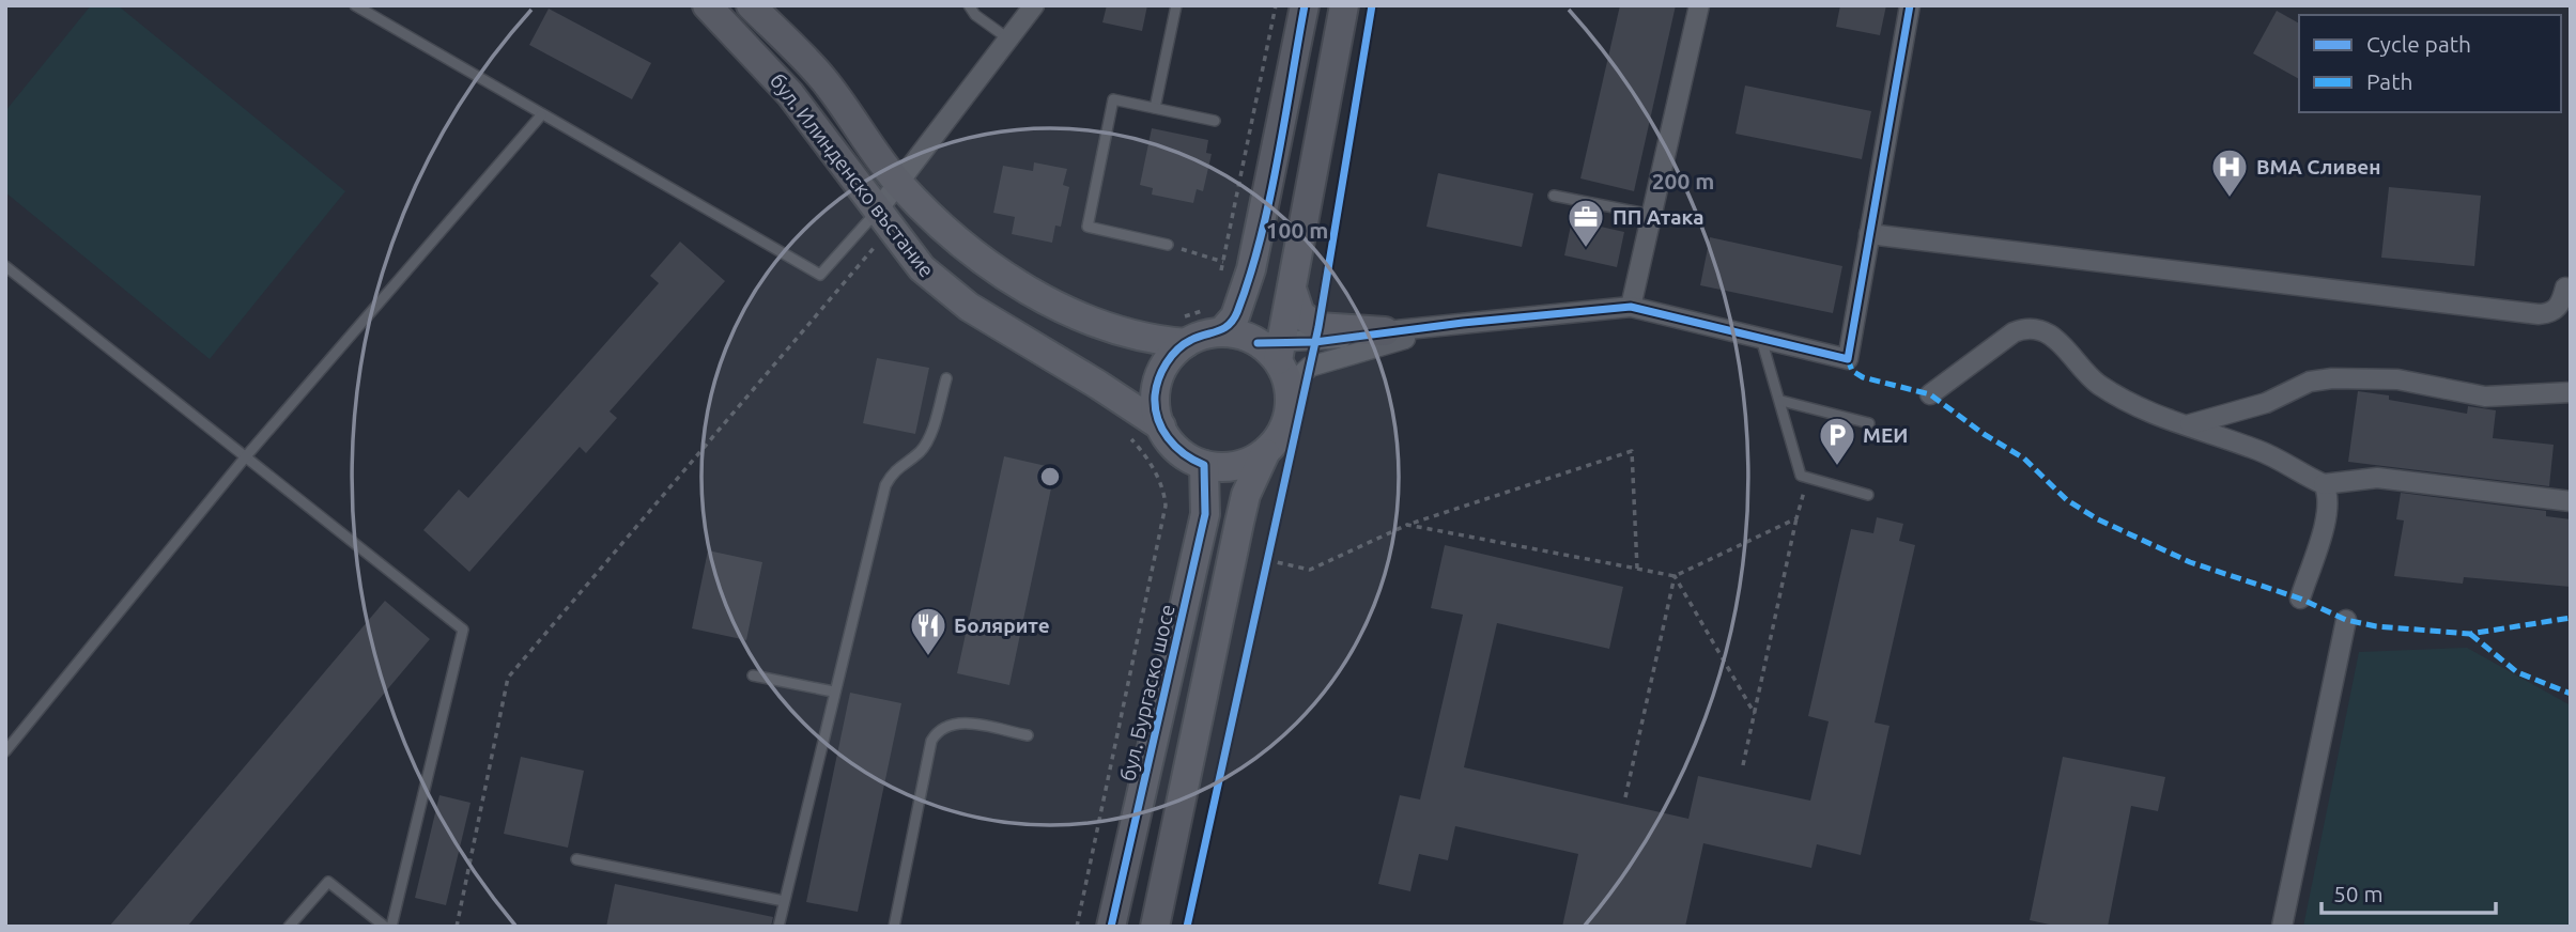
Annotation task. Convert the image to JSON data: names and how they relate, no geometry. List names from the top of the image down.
{
  "streets": {
    "main road": ["бул. Илинденско въстание", "бул. Бургаско шосе"]
  },
  "crossings": [
    ["бул. Илинденско въстание", "бул. Бургаско шосе"]
  ],
  "places": {
    "hospital": ["ВМА Сливен"],
    "office": ["ПП Атака"],
    "parking": ["МЕИ"],
    "restaurant": ["Болярите"]
  },
  "legend": ["Cycle path", "Path"],
  "scale_bar": "50 m",
  "rings": ["200 m", "100 m"]
}
